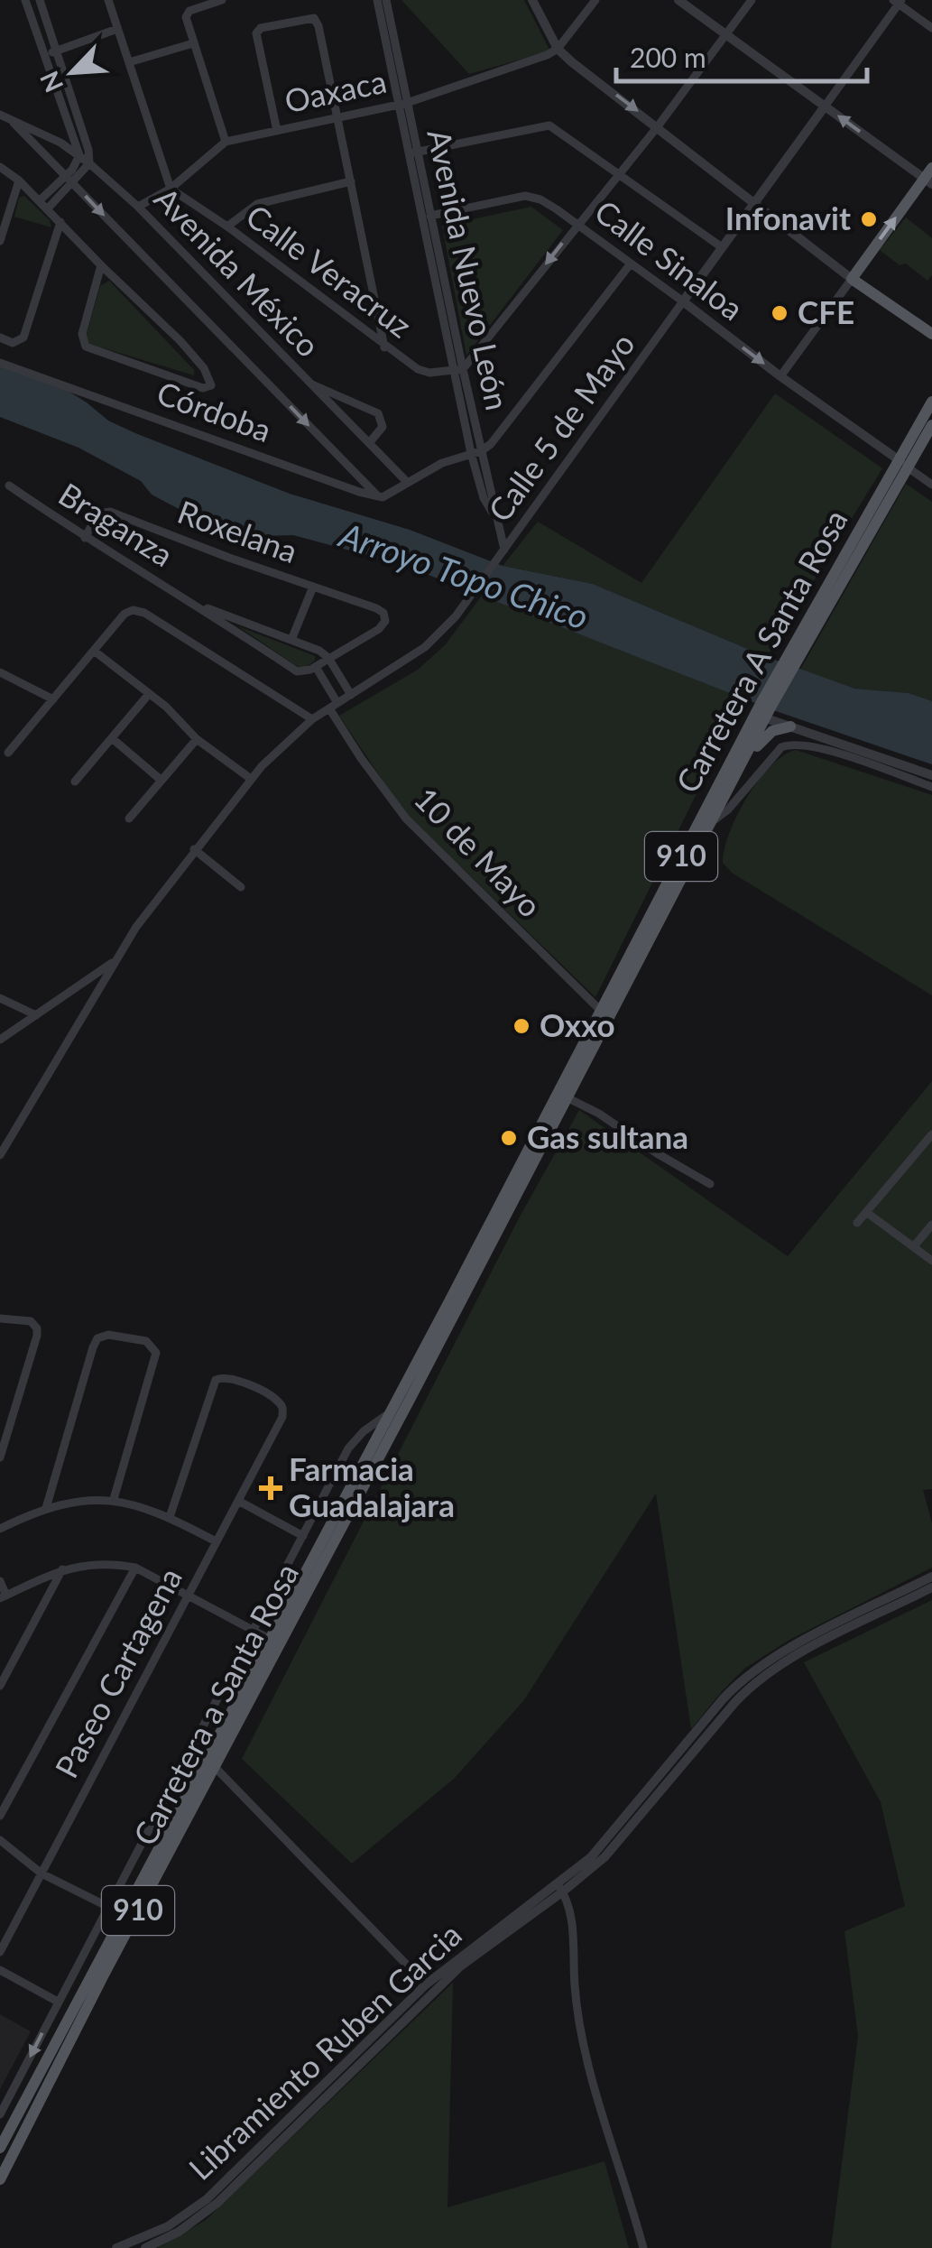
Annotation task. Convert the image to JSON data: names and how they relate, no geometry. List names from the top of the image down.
{
  "streets": {
    "main road": ["Carretera A Santa Rosa", "910", "Carretera a Santa Rosa"],
    "street": [
      "Oaxaca",
      "Calle Sinaloa",
      "Avenida Nuevo León",
      "Calle Veracruz",
      "Avenida México",
      "Córdoba",
      "Calle 5 de Mayo",
      "Braganza",
      "Roxelana",
      "10 de Mayo",
      "Paseo Cartagena",
      "Libramiento Ruben Garcia"
    ]
  },
  "crossings": [
    ["Oaxaca", "Avenida Nuevo León"],
    ["Oaxaca", "Calle Veracruz"],
    ["Oaxaca", "Avenida México"],
    ["Calle Sinaloa", "Avenida Nuevo León"],
    ["Calle Sinaloa", "Calle 5 de Mayo"],
    ["Calle Sinaloa", "Carretera A Santa Rosa"],
    ["Calle Sinaloa", "910"],
    ["Avenida Nuevo León", "Calle Veracruz"],
    ["Avenida Nuevo León", "Calle 5 de Mayo"],
    ["Avenida México", "Córdoba"],
    ["Calle 5 de Mayo", "10 de Mayo"],
    ["Braganza", "Roxelana"],
    ["Roxelana", "10 de Mayo"],
    ["Carretera A Santa Rosa", "10 de Mayo"],
    ["Carretera A Santa Rosa", "910"],
    ["Carretera A Santa Rosa", "Carretera a Santa Rosa"]
  ],
  "water": ["Arroyo Topo Chico"],
  "places": {
    "other": [
      "Infonavit",
      "CFE",
      "Oxxo",
      "Gas sultana"
    ],
    "health": ["Farmacia Guadalajara"]
  },
  "scale_bar": "200 m",
  "north": "bottom left"
}
